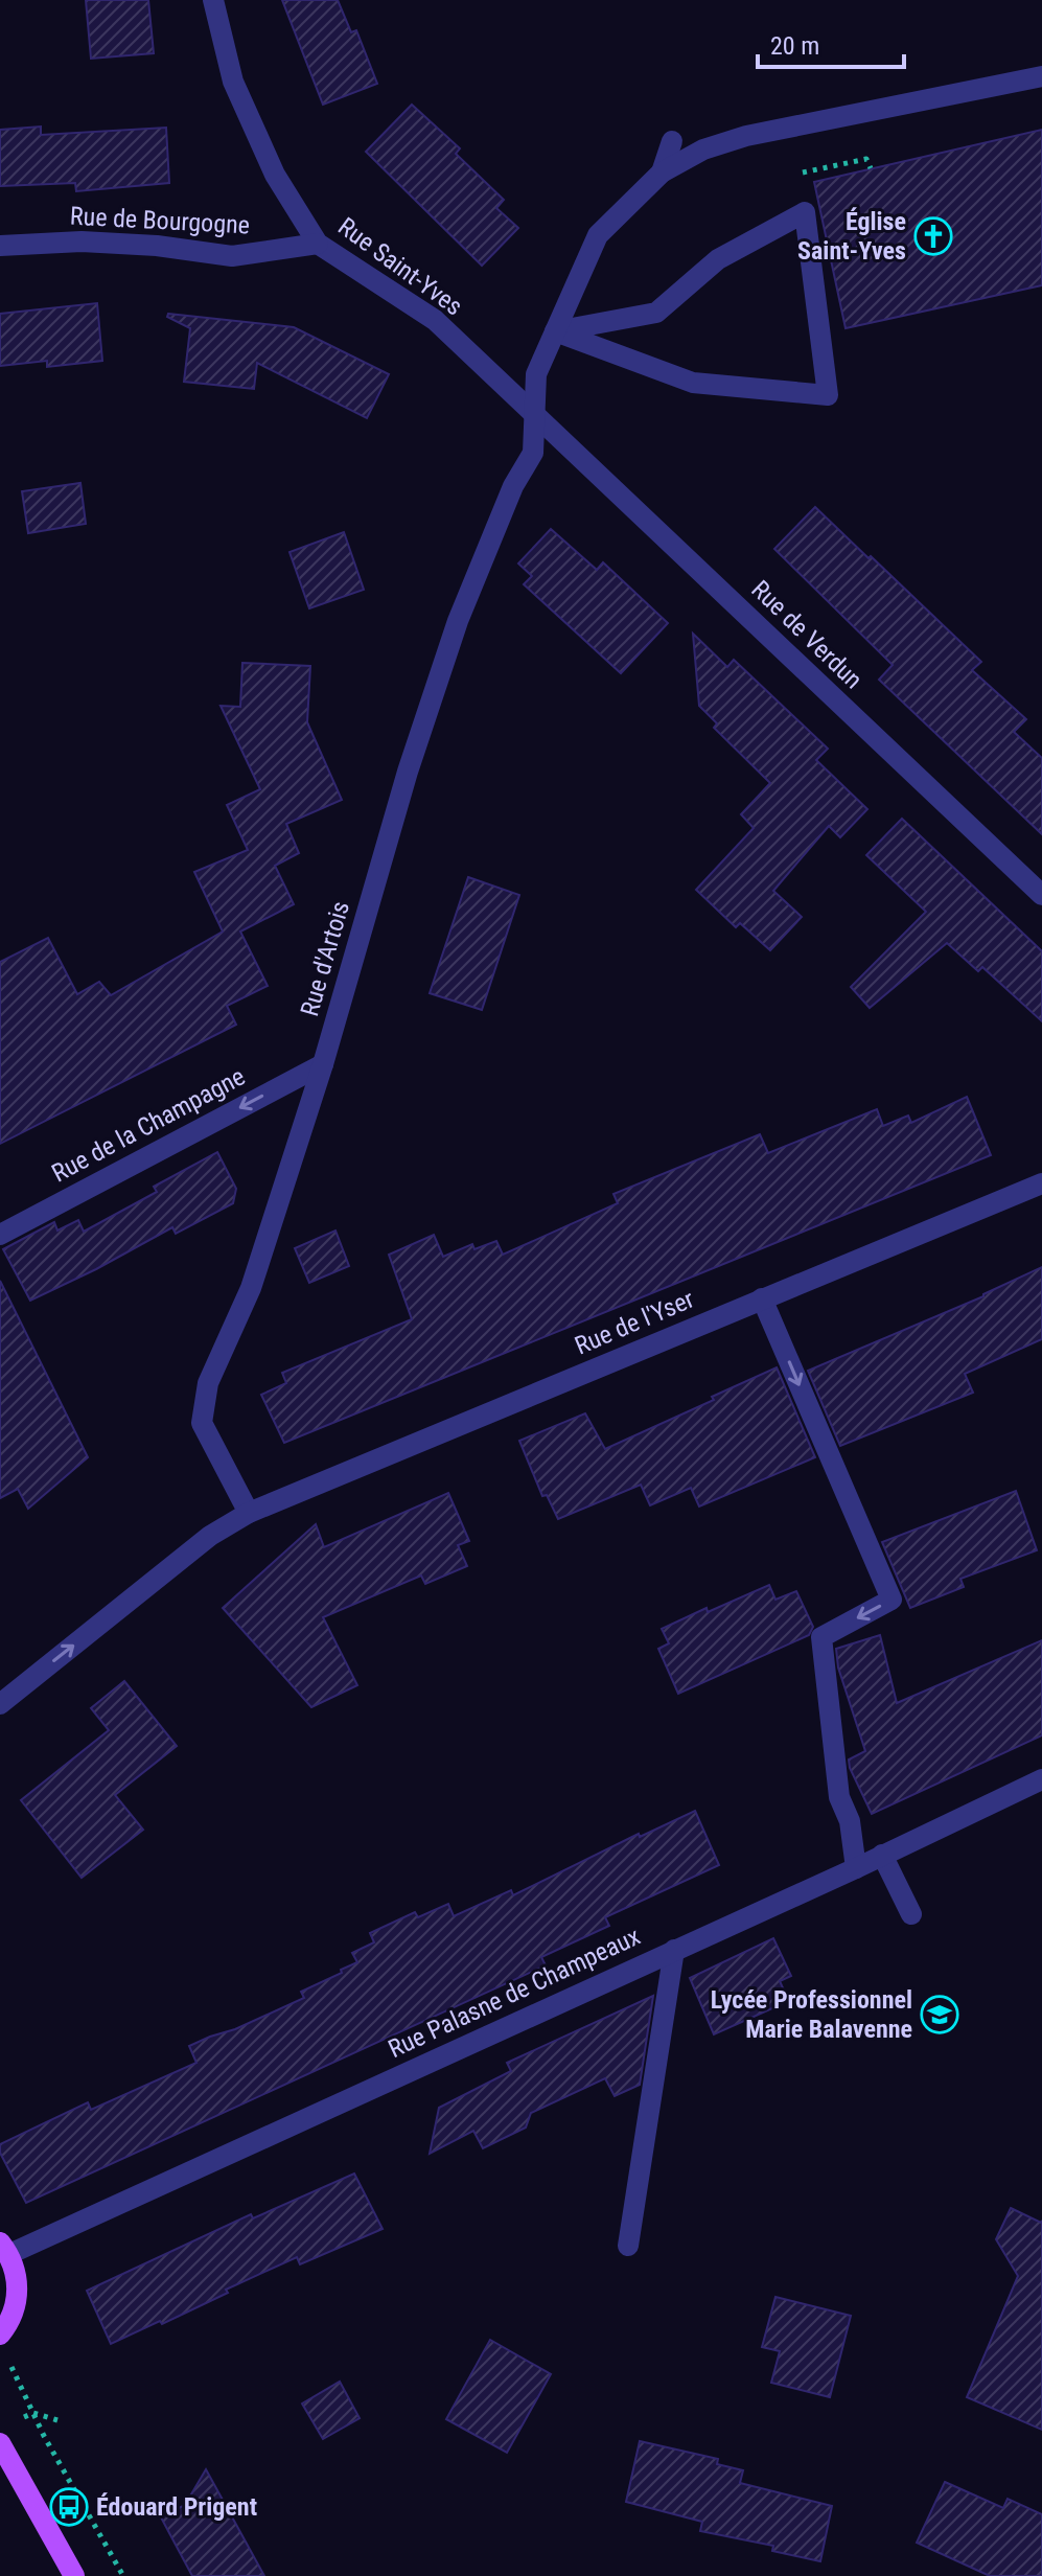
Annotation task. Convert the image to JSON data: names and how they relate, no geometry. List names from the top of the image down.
{
  "streets": {
    "street": [
      "Rue de Bourgogne",
      "Rue Saint-Yves",
      "Rue de Verdun",
      "Rue d'Artois",
      "Rue de la Champagne",
      "Rue de l'Yser",
      "Rue Palasne de Champeaux"
    ]
  },
  "crossings": [
    ["Rue de Bourgogne", "Rue Saint-Yves"],
    ["Rue Saint-Yves", "Rue de Verdun"],
    ["Rue Saint-Yves", "Rue d'Artois"],
    ["Rue de Verdun", "Rue d'Artois"],
    ["Rue d'Artois", "Rue de la Champagne"],
    ["Rue d'Artois", "Rue de l'Yser"]
  ],
  "one_way": ["Rue de la Champagne"],
  "places": {
    "church": ["Église Saint-Yves"],
    "school or university": ["Lycée Professionnel Marie Balavenne"],
    "bus stop": ["Édouard Prigent"]
  },
  "scale_bar": "20 m"
}
